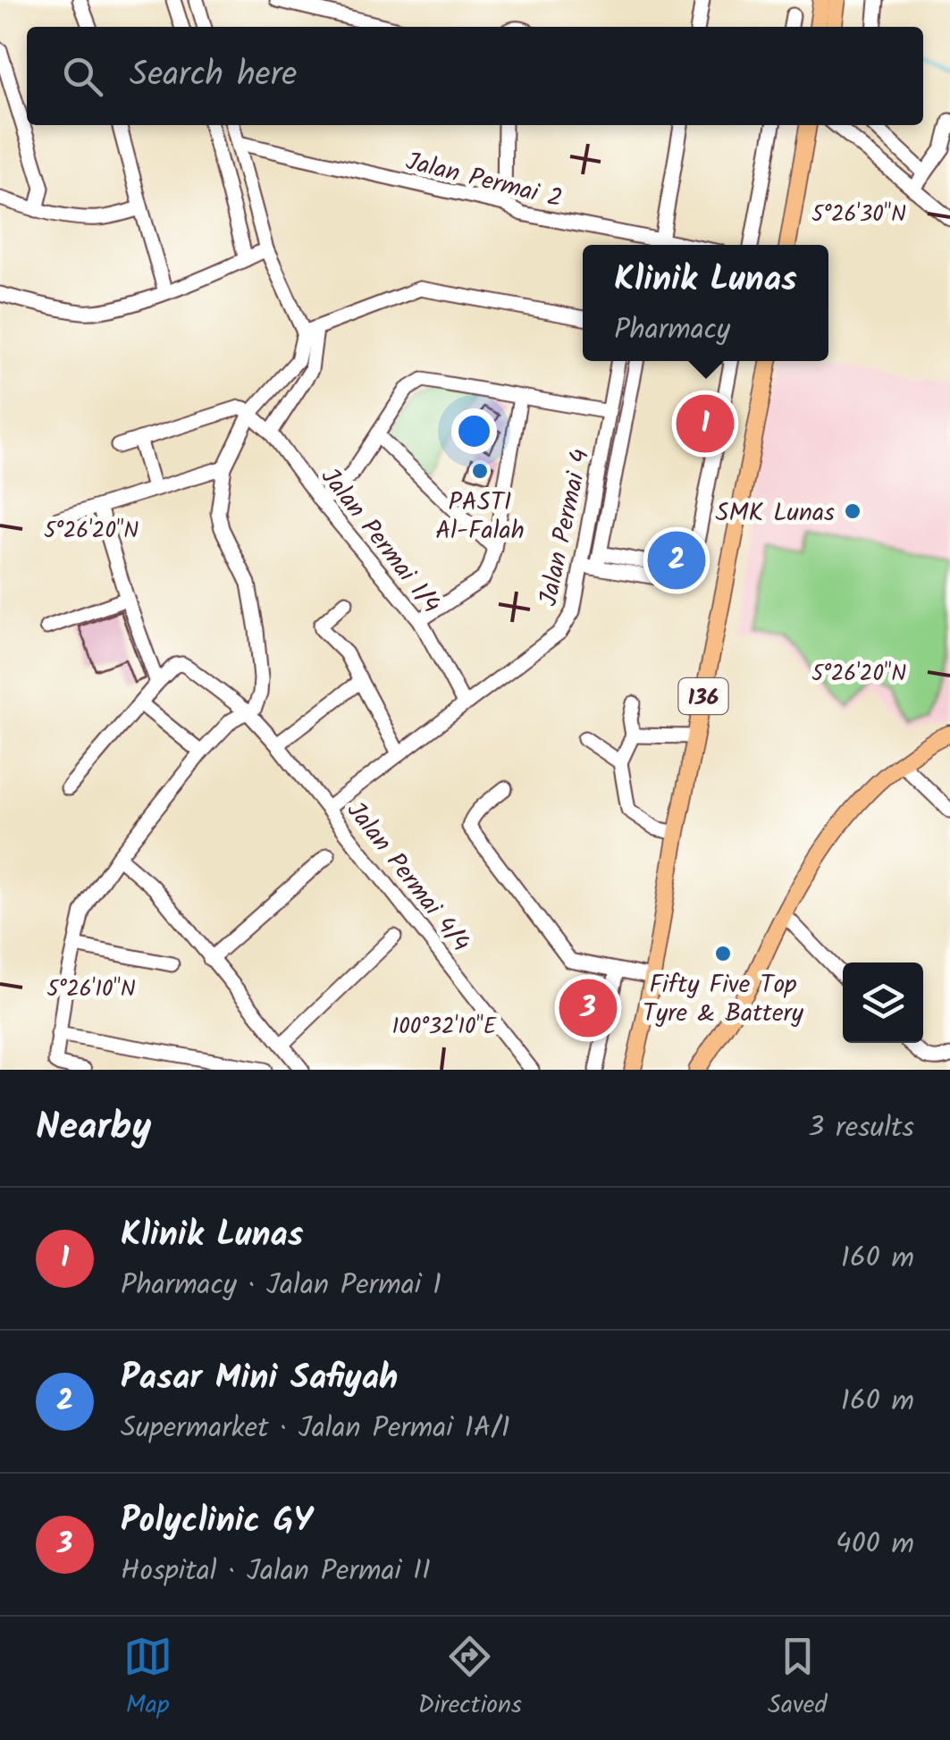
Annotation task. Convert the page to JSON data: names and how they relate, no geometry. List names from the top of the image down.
{
  "streets": {
    "main road": ["136"],
    "street": [
      "Jalan Permai 2",
      "Jalan Permai 4",
      "Jalan Permai 1/4",
      "Jalan Permai 4/4"
    ]
  },
  "crossings": [
    ["Jalan Permai 4", "Jalan Permai 1/4"],
    ["Jalan Permai 4", "Jalan Permai 4/4"]
  ],
  "places": ["PASTI Al-Falah", "SMK Lunas", "Fifty Five Top Tyre & Battery"],
  "page": {
    "search": "Search here",
    "popup": ["Klinik Lunas", "Pharmacy"],
    "pins": ["1", "2", "3"],
    "heading": ["Nearby", "3 results"],
    "list": [
      {
        "mark": "1",
        "name": "Klinik Lunas",
        "note": "Pharmacy · Jalan Permai 1",
        "value": "160 m"
      },
      {
        "mark": "2",
        "name": "Pasar Mini Safiyah",
        "note": "Supermarket · Jalan Permai 1A/1",
        "value": "160 m"
      },
      {
        "mark": "3",
        "name": "Polyclinic GY",
        "note": "Hospital · Jalan Permai II",
        "value": "400 m"
      }
    ],
    "nav": ["Map", "Directions", "Saved"]
  },
  "coordinates": [
    "5°26'30\"N",
    "5°26'20\"N",
    "5°26'10\"N",
    "100°32'10\"E"
  ]
}
